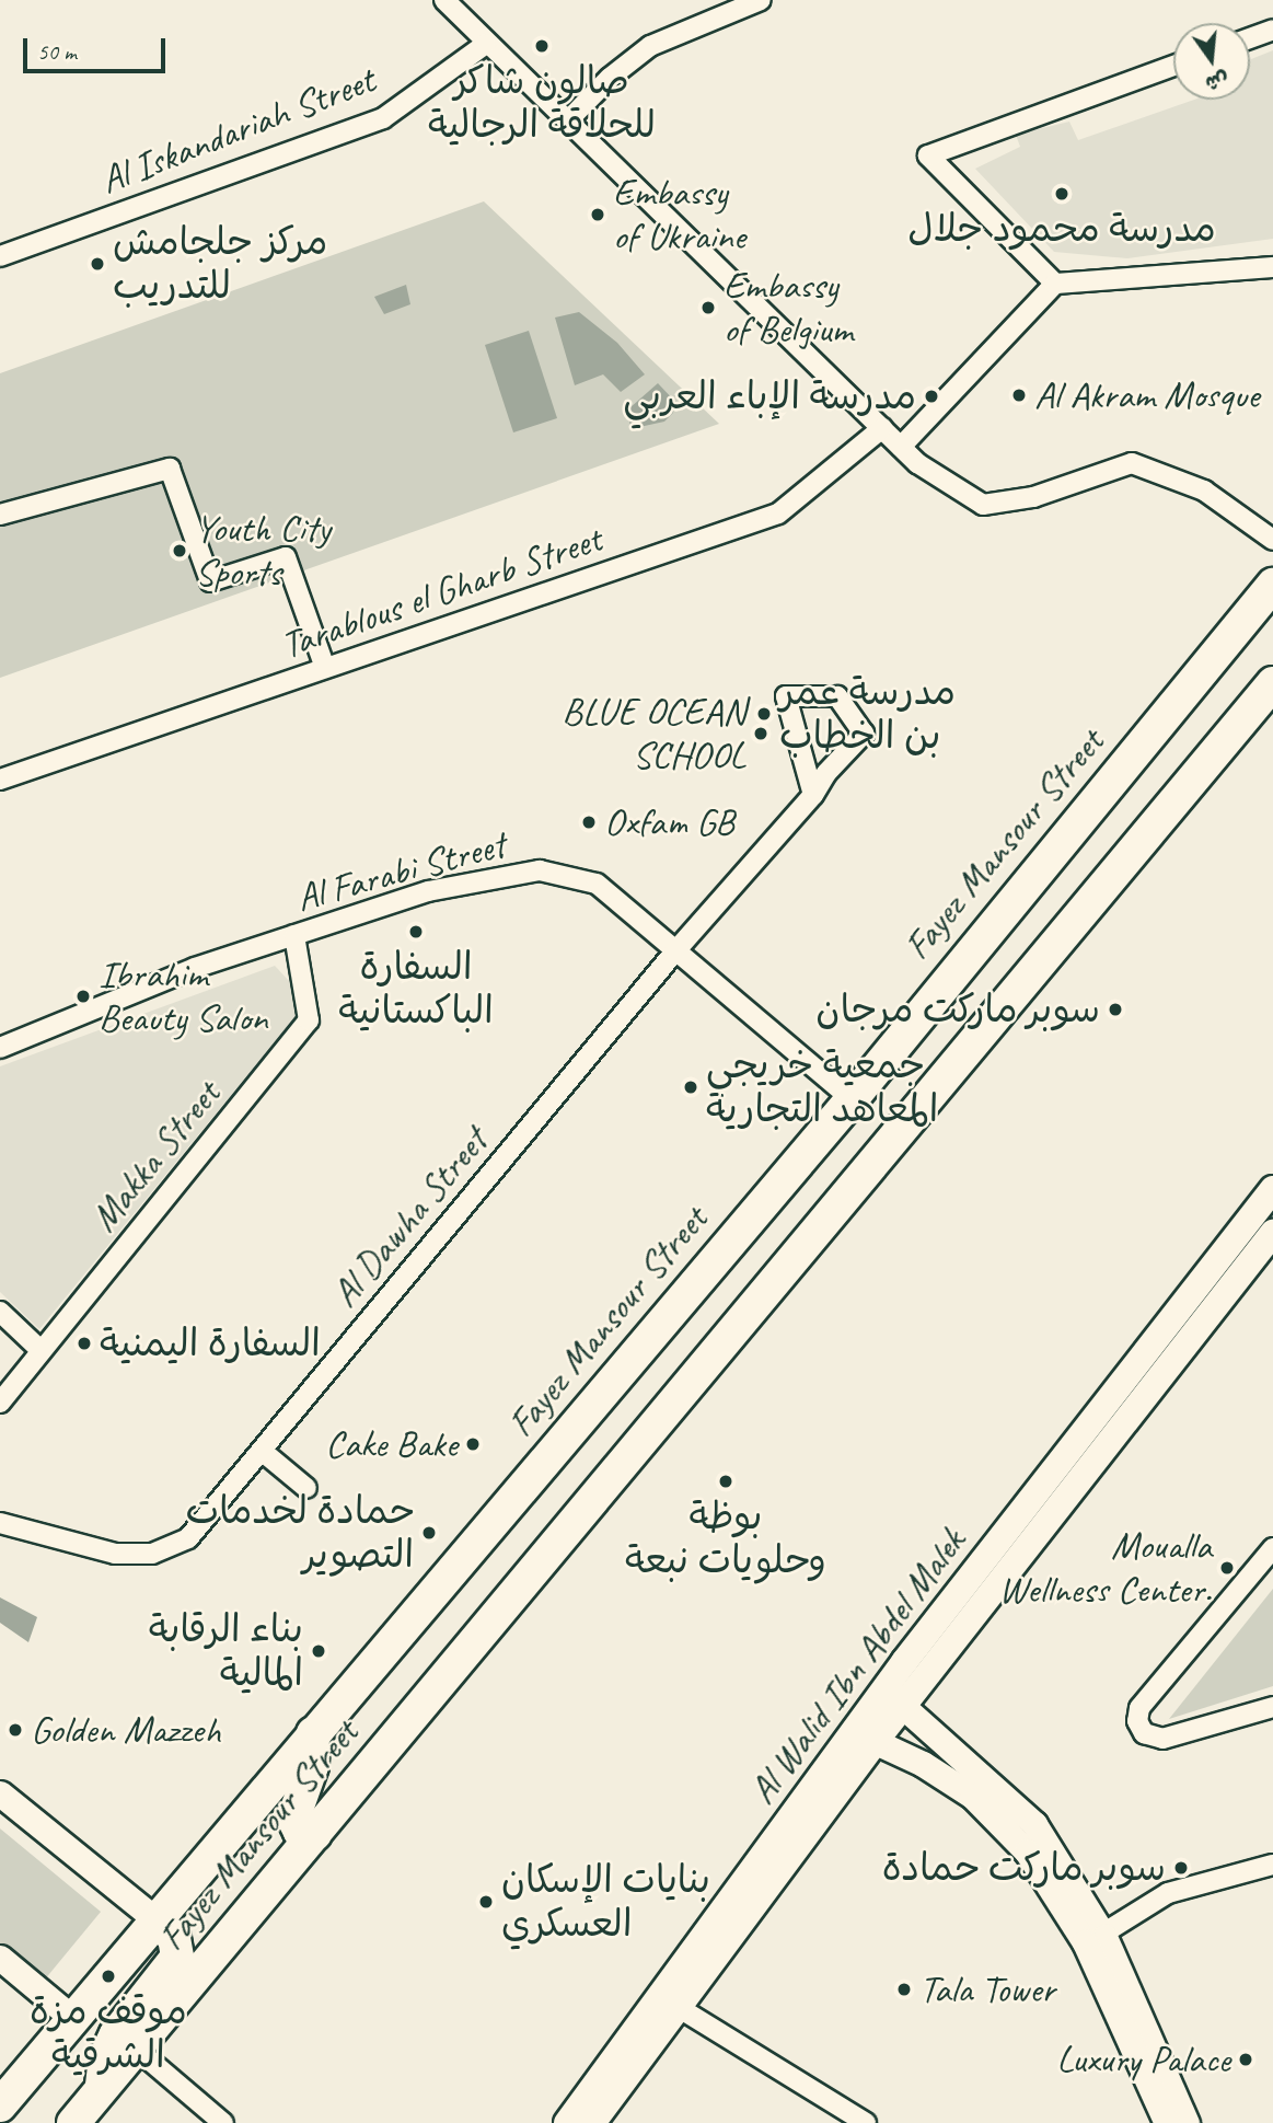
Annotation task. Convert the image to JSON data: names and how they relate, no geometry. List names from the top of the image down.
{
  "streets": {
    "highway": ["Fayez Mansour Street"],
    "main road": ["Al Walid Ibn Abdel Malek"],
    "street": [
      "Al Iskandariah Street",
      "Tarablous el Gharb Street",
      "Al Farabi Street",
      "Makka Street",
      "Al Dawha Street"
    ]
  },
  "crossings": [
    ["Fayez Mansour Street", "Al Farabi Street"],
    ["Al Farabi Street", "Makka Street"],
    ["Al Farabi Street", "Al Dawha Street"]
  ],
  "places": [
    "صالون شاكر للحلاقة الرجالية",
    "مدرسة محمود جلال",
    "Embassy of Ukraine",
    "مركز جلجامش للتدريب",
    "Embassy of Belgium",
    "Al Akram Mosque",
    "مدرسة الإباء العربي",
    "Youth City Sports",
    "مدرسة عمر بن الخطاب",
    "BLUE OCEAN SCHOOL",
    "Oxfam GB",
    "السفارة الباكستانية",
    "Ibrahim Beauty Salon",
    "سوبر ماركت مرجان",
    "جمعية خريجي المعاهد التجارية",
    "السفارة اليمنية",
    "Cake Bake",
    "بوظة وحلويات نبعة",
    "حمادة لخدمات التصوير",
    "Moualla Wellness Center.",
    "بناء الرقابة المالية",
    "Golden Mazzeh",
    "سوبر ماركت حمادة",
    "بنايات الإسكان العسكري",
    "موقف مزة الشرقية",
    "Tala Tower",
    "Luxury Palace"
  ],
  "scale_bar": "50 m",
  "north": "bottom"
}
